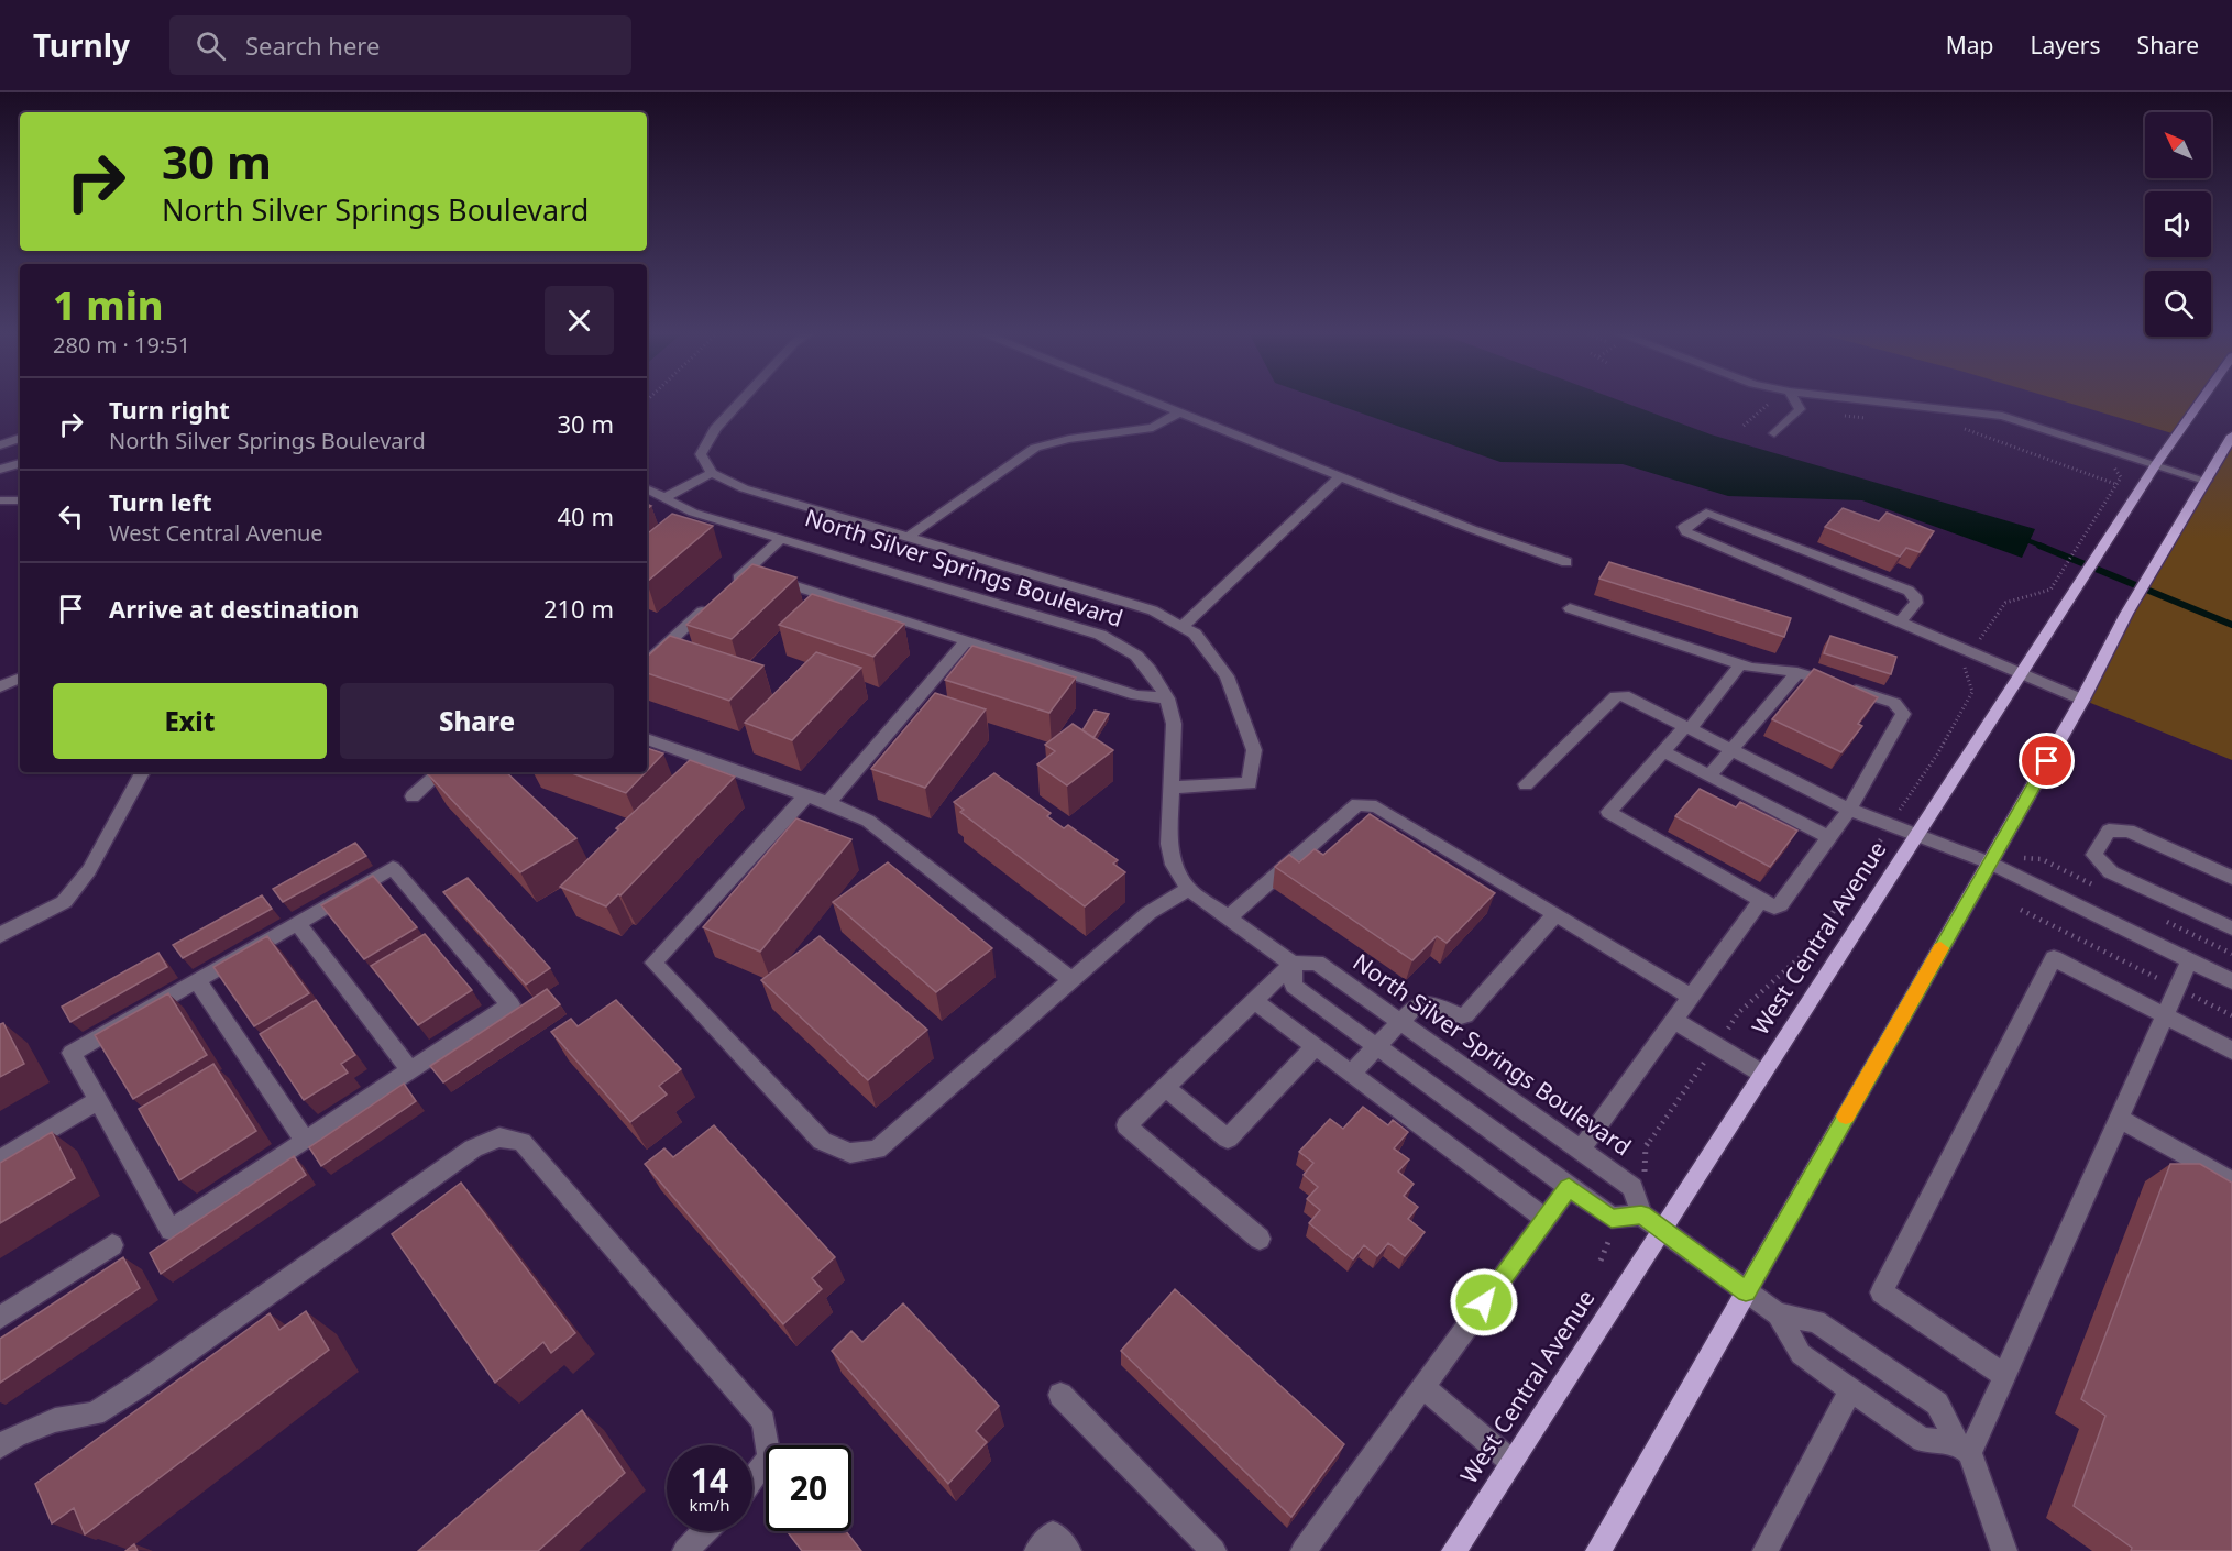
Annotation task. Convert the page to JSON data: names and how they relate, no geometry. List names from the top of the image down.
{
  "streets": {
    "main road": ["West Central Avenue"],
    "street": ["North Silver Springs Boulevard"]
  },
  "north": "top left",
  "page": {
    "header": "Turnly",
    "search": "Search here",
    "nav": ["Map", "Layers", "Share"],
    "turn": ["30 m", "North Silver Springs Boulevard"],
    "heading": ["1 min", "280 m · 19:51"],
    "list": [
      {
        "name": "Turn right",
        "note": "North Silver Springs Boulevard",
        "value": "30 m"
      },
      {
        "name": "Turn left",
        "note": "West Central Avenue",
        "value": "40 m"
      },
      {
        "name": "Arrive at destination",
        "value": "210 m"
      }
    ],
    "buttons": ["Exit", "Share"],
    "speed": "14 km/h",
    "limit": "20"
  }
}
